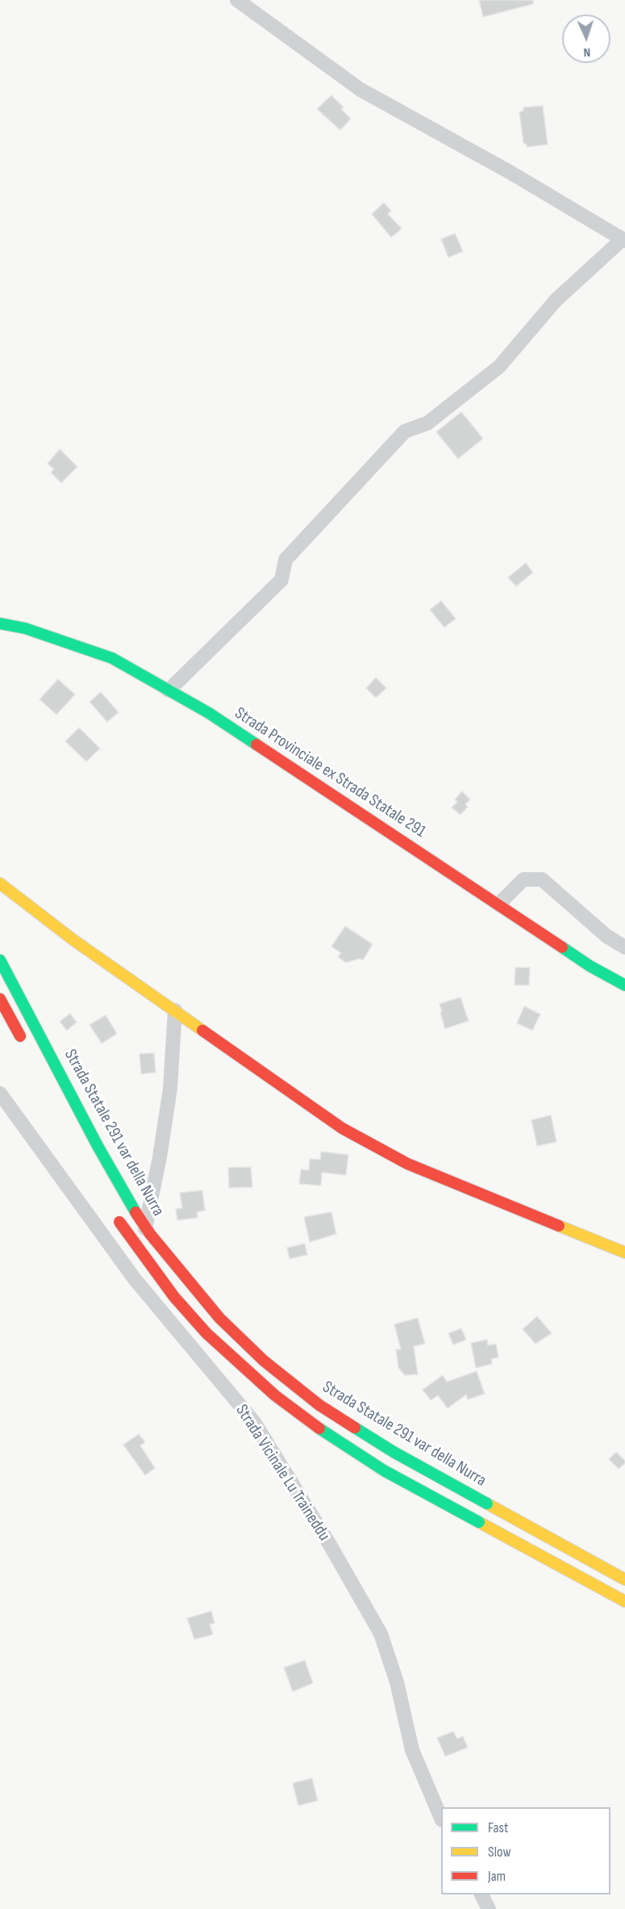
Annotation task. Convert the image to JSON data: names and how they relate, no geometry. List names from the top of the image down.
{
  "streets": {
    "main road": ["Strada Provinciale ex Strada Statale 291", "Strada Statale 291 var della Nurra"],
    "street": ["Strada Vicinale Lu Traineddu"]
  },
  "legend": ["Fast", "Slow", "Jam"],
  "north": "bottom"
}
